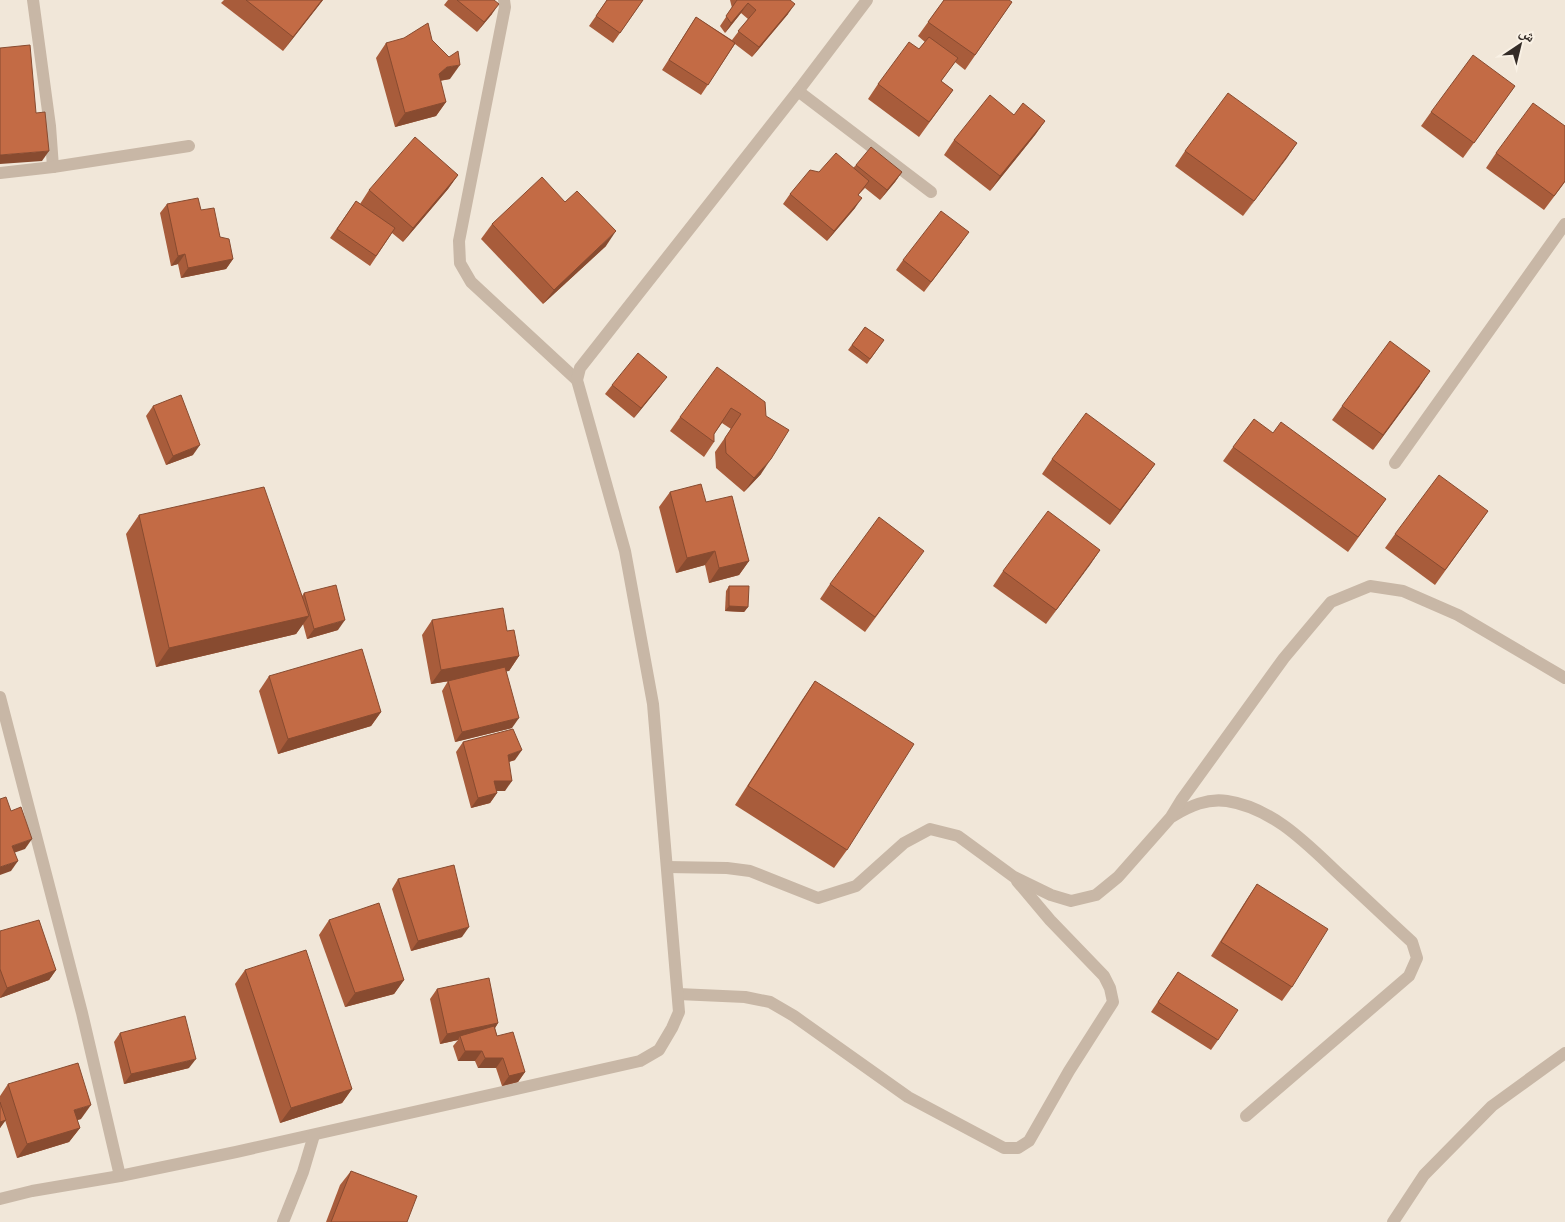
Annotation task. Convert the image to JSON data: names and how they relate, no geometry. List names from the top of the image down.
{
  "north": "top right"
}
